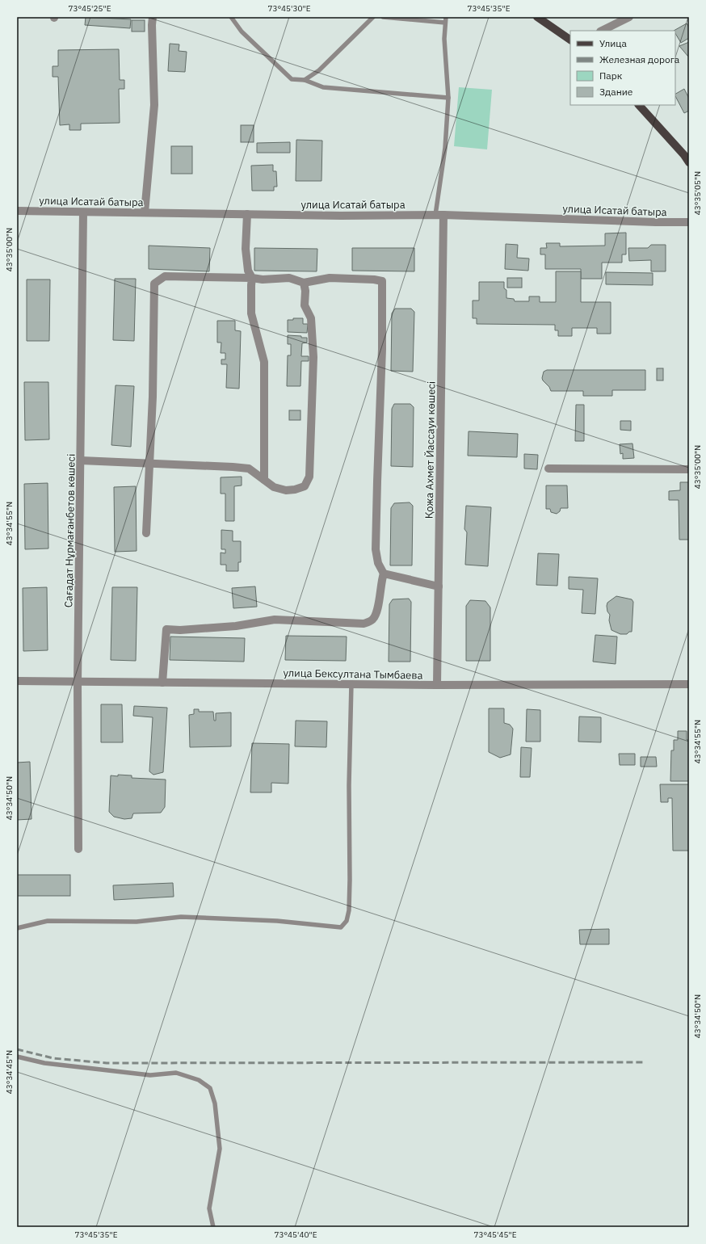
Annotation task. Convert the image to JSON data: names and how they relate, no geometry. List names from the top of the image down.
{
  "streets": {
    "street": [
      "улица Исатай батыра",
      "Қожа Ахмет Йассауи көшесі",
      "Сағадат Нұрмағанбетов көшесі",
      "улица Бексултана Тымбаева"
    ]
  },
  "crossings": [
    ["улица Исатай батыра", "Қожа Ахмет Йассауи көшесі"],
    ["улица Исатай батыра", "Сағадат Нұрмағанбетов көшесі"],
    ["Қожа Ахмет Йассауи көшесі", "улица Бексултана Тымбаева"],
    ["Сағадат Нұрмағанбетов көшесі", "улица Бексултана Тымбаева"]
  ],
  "legend": [
    "Улица",
    "Железная дорога",
    "Парк",
    "Здание"
  ],
  "coordinates": [
    "73°45'25\"E",
    "73°45'30\"E",
    "73°45'35\"E",
    "43°35'05\"N",
    "43°35'00\"N",
    "43°34'55\"N",
    "43°34'50\"N",
    "43°34'45\"N",
    "73°45'40\"E",
    "73°45'45\"E"
  ]
}
